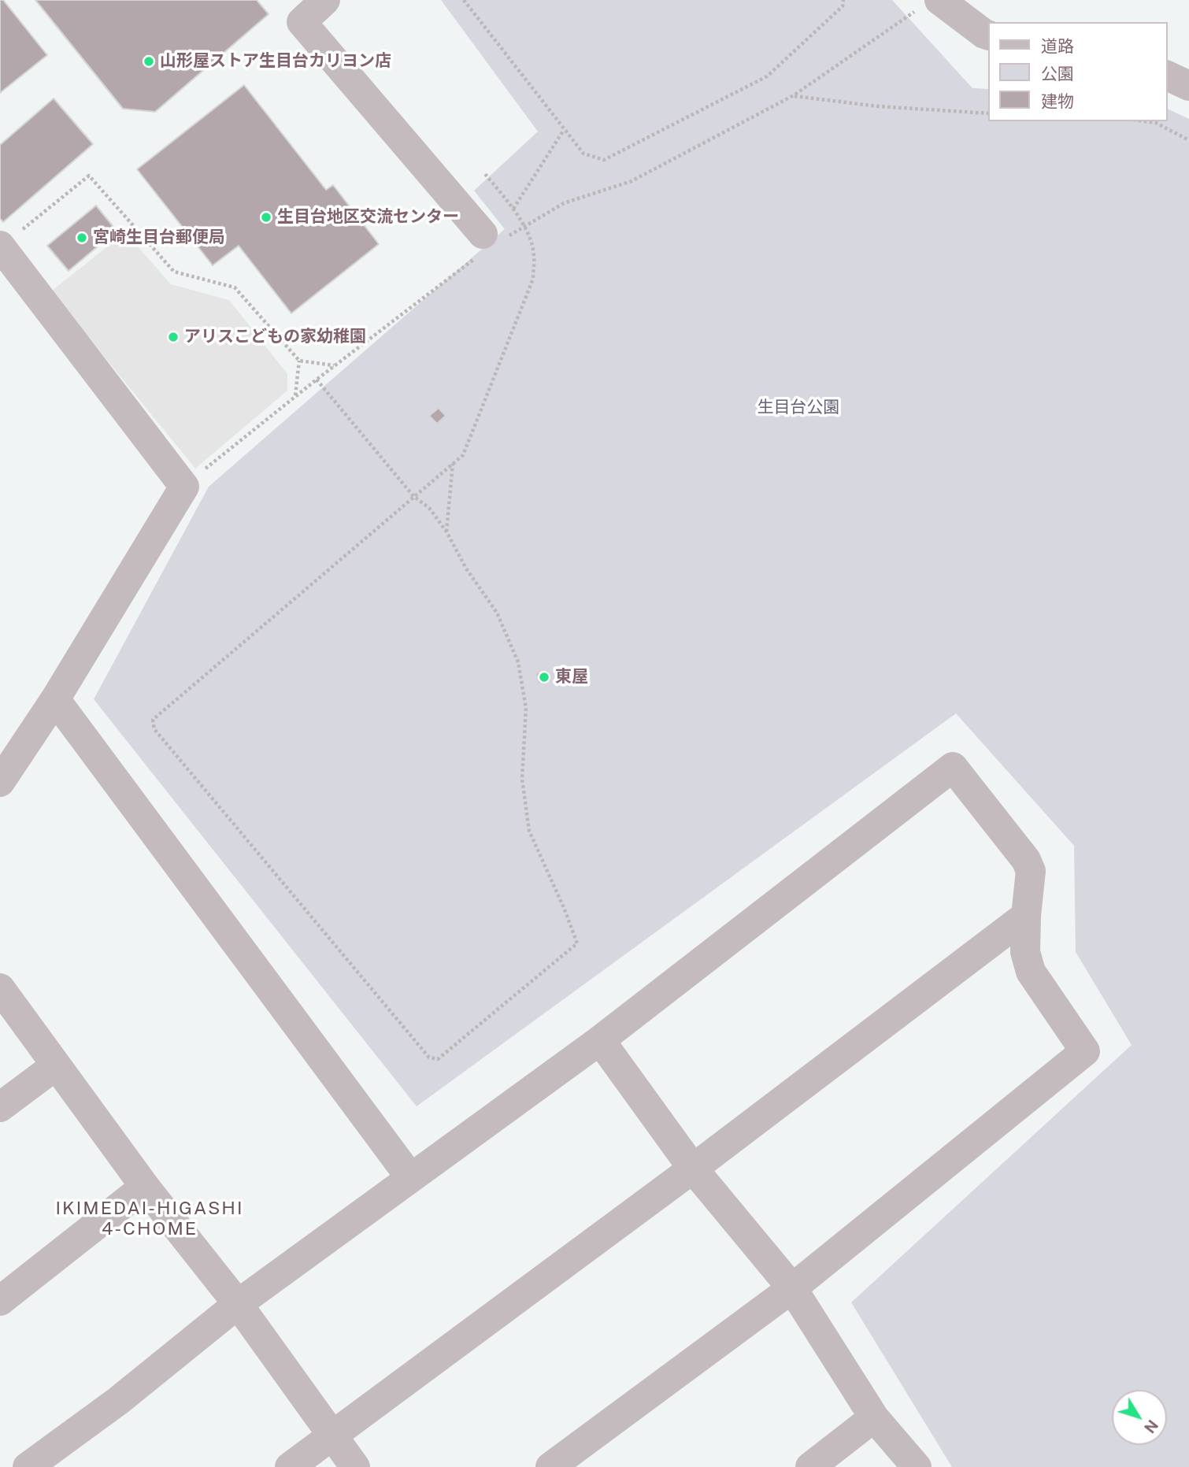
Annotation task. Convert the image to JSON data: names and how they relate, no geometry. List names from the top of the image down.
{
  "districts": ["IKIMEDAI-HIGASHI 4-CHOME"],
  "parks": ["生目台公園"],
  "places": [
    "山形屋ストア生目台カリヨン店",
    "生目台地区交流センター",
    "宮崎生目台郵便局",
    "アリスこどもの家幼稚園",
    "東屋"
  ],
  "legend": ["道路", "公園", "建物"],
  "north": "bottom right"
}
